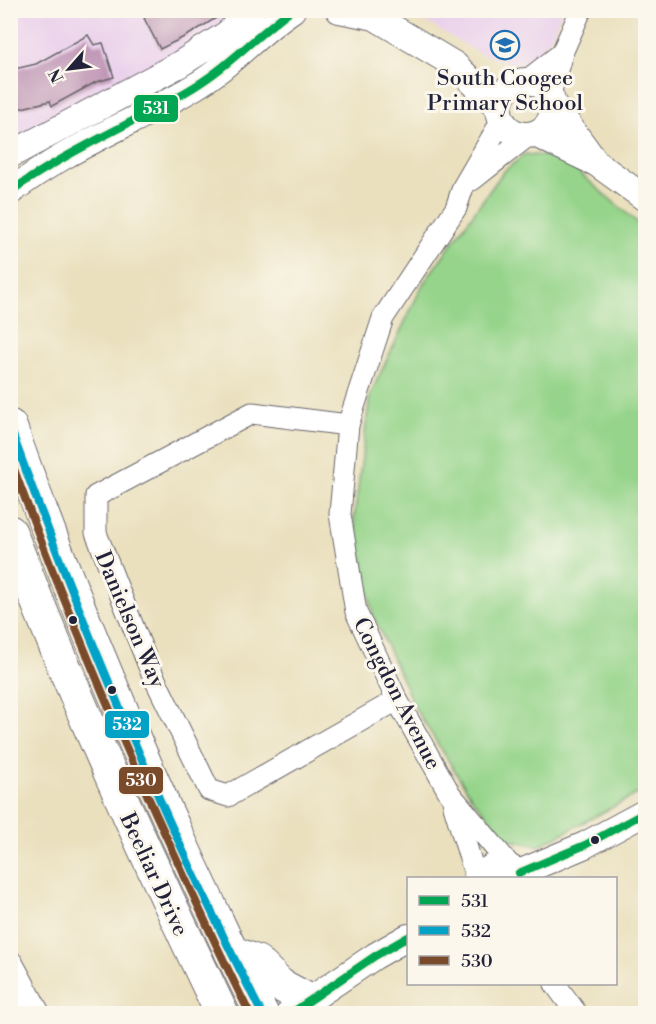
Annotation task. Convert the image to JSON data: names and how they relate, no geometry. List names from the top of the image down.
{
  "streets": {
    "highway": ["Beeliar Drive"],
    "street": ["Danielson Way", "Congdon Avenue"]
  },
  "crossings": [
    ["Danielson Way", "Congdon Avenue"]
  ],
  "places": {
    "school or university": ["South Coogee Primary School"]
  },
  "lines": ["transit line 531", "transit line 532", "transit line 530"],
  "legend": ["531", "532", "530"],
  "north": "bottom left"
}
